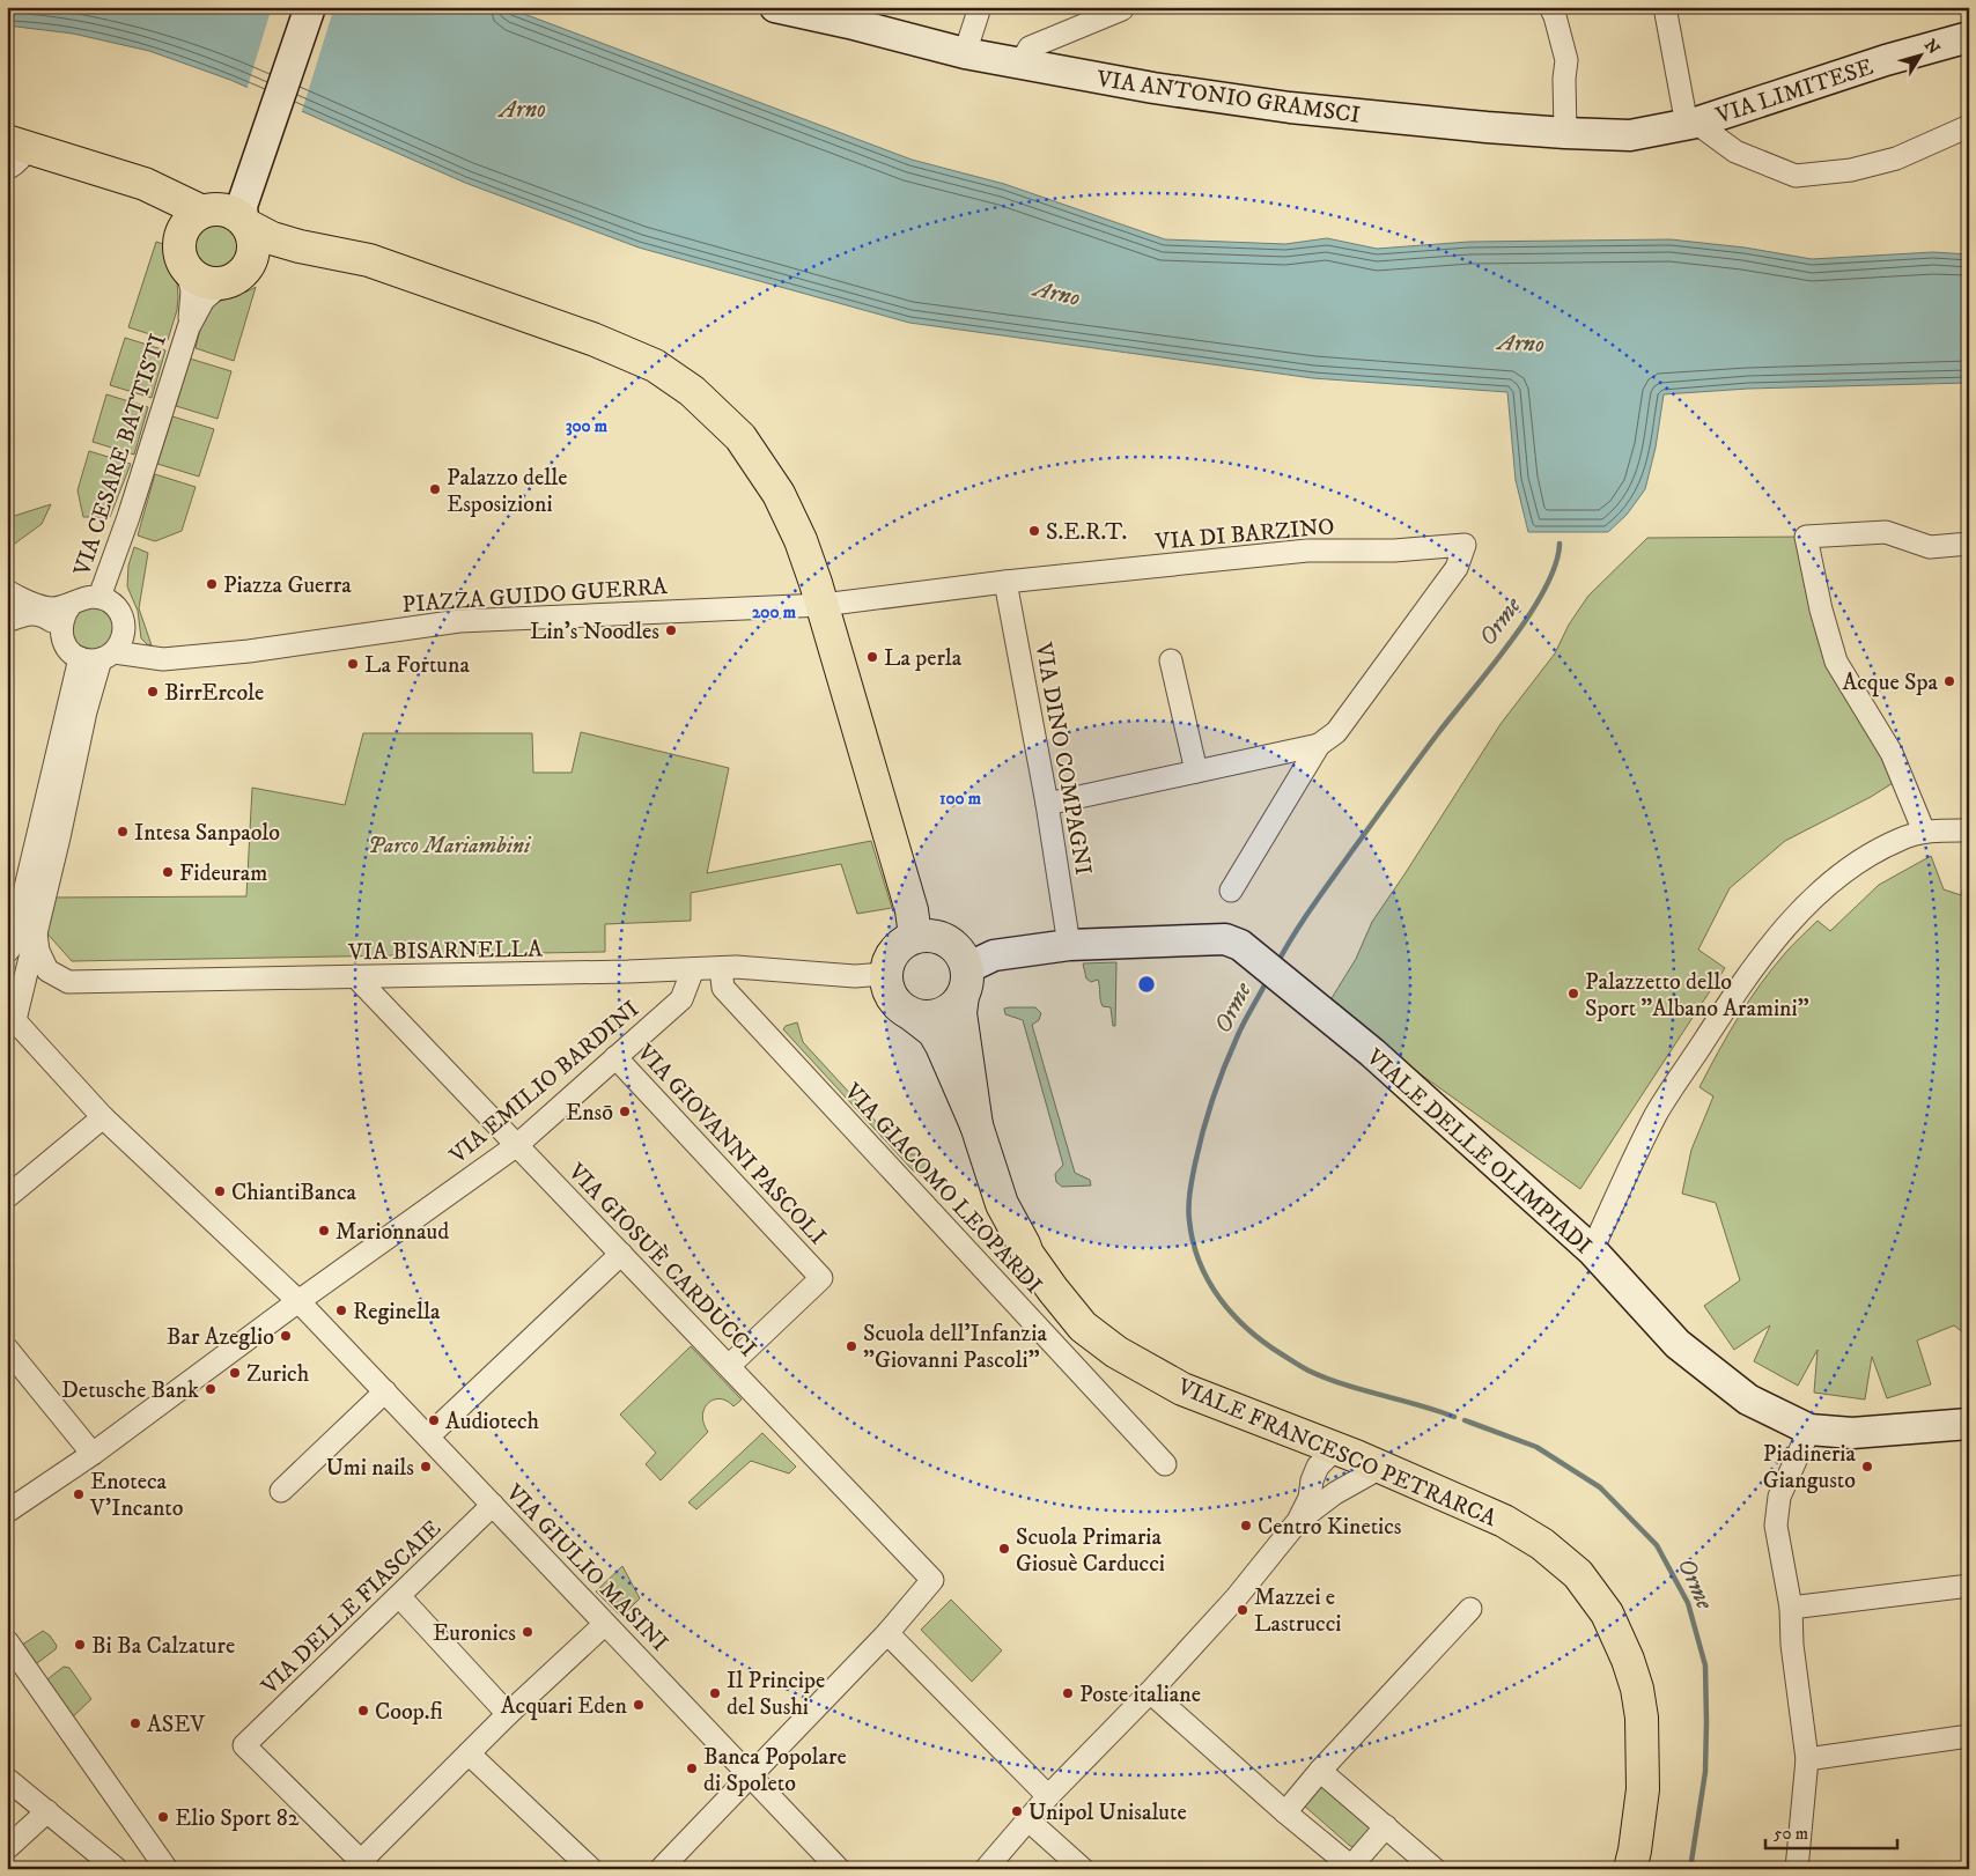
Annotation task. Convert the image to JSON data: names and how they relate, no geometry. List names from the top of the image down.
{
  "streets": {
    "main road": [
      "VIA LIMITESE",
      "VIA ANTONIO GRAMSCI",
      "VIALE DELLE OLIMPIADI",
      "VIALE FRANCESCO PETRARCA"
    ],
    "street": [
      "VIA CESARE BATTISTI",
      "VIA DI BARZINO",
      "PIAZZA GUIDO GUERRA",
      "VIA DINO COMPAGNI",
      "VIA BISARNELLA",
      "VIA EMILIO BARDINI",
      "VIA GIOVANNI PASCOLI",
      "VIA GIACOMO LEOPARDI",
      "VIA GIOSUÈ CARDUCCI",
      "VIA GIULIO MASINI",
      "VIA DELLE FIASCAIE"
    ]
  },
  "crossings": [
    ["VIA LIMITESE", "VIA ANTONIO GRAMSCI"],
    ["VIA CESARE BATTISTI", "PIAZZA GUIDO GUERRA"],
    ["VIA DI BARZINO", "PIAZZA GUIDO GUERRA"],
    ["VIA DI BARZINO", "VIA DINO COMPAGNI"],
    ["VIA DINO COMPAGNI", "VIALE DELLE OLIMPIADI"],
    ["VIA BISARNELLA", "VIA EMILIO BARDINI"],
    ["VIA BISARNELLA", "VIALE DELLE OLIMPIADI"],
    ["VIA BISARNELLA", "VIA GIACOMO LEOPARDI"],
    ["VIA BISARNELLA", "VIA GIOSUÈ CARDUCCI"],
    ["VIA BISARNELLA", "VIALE FRANCESCO PETRARCA"],
    ["VIA EMILIO BARDINI", "VIA GIOVANNI PASCOLI"],
    ["VIA EMILIO BARDINI", "VIA GIOSUÈ CARDUCCI"],
    ["VIA EMILIO BARDINI", "VIA GIULIO MASINI"],
    ["VIA GIOVANNI PASCOLI", "VIA GIOSUÈ CARDUCCI"],
    ["VIALE DELLE OLIMPIADI", "VIALE FRANCESCO PETRARCA"],
    ["VIA GIULIO MASINI", "VIA DELLE FIASCAIE"]
  ],
  "water": ["Arno", "Orme"],
  "parks": ["Parco Mariambini"],
  "places": [
    "Palazzo delle Esposizioni",
    "S.E.R.T.",
    "Piazza Guerra",
    "Lin's Noodles",
    "La perla",
    "La Fortuna",
    "Acque Spa",
    "BirrErcole",
    "Intesa Sanpaolo",
    "Fideuram",
    "Palazzetto dello Sport \"Albano Aramini\"",
    "Ensō",
    "ChiantiBanca",
    "Marionnaud",
    "Reginella",
    "Bar Azeglio",
    "Scuola dell'Infanzia \"Giovanni Pascoli\"",
    "Zurich",
    "Detusche Bank",
    "Audiotech",
    "Umi nails",
    "Piadineria Giangusto",
    "Enoteca V'Incanto",
    "Centro Kinetics",
    "Scuola Primaria Giosuè Carducci",
    "Mazzei e Lastrucci",
    "Euronics",
    "Bi Ba Calzature",
    "Il Principe del Sushi",
    "Poste italiane",
    "Acquari Eden",
    "Coop.fi",
    "ASEV",
    "Banca Popolare di Spoleto",
    "Unipol Unisalute",
    "Elio Sport 82"
  ],
  "scale_bar": "50 m",
  "north": "top right",
  "rings": ["300 m", "200 m", "100 m"]
}
